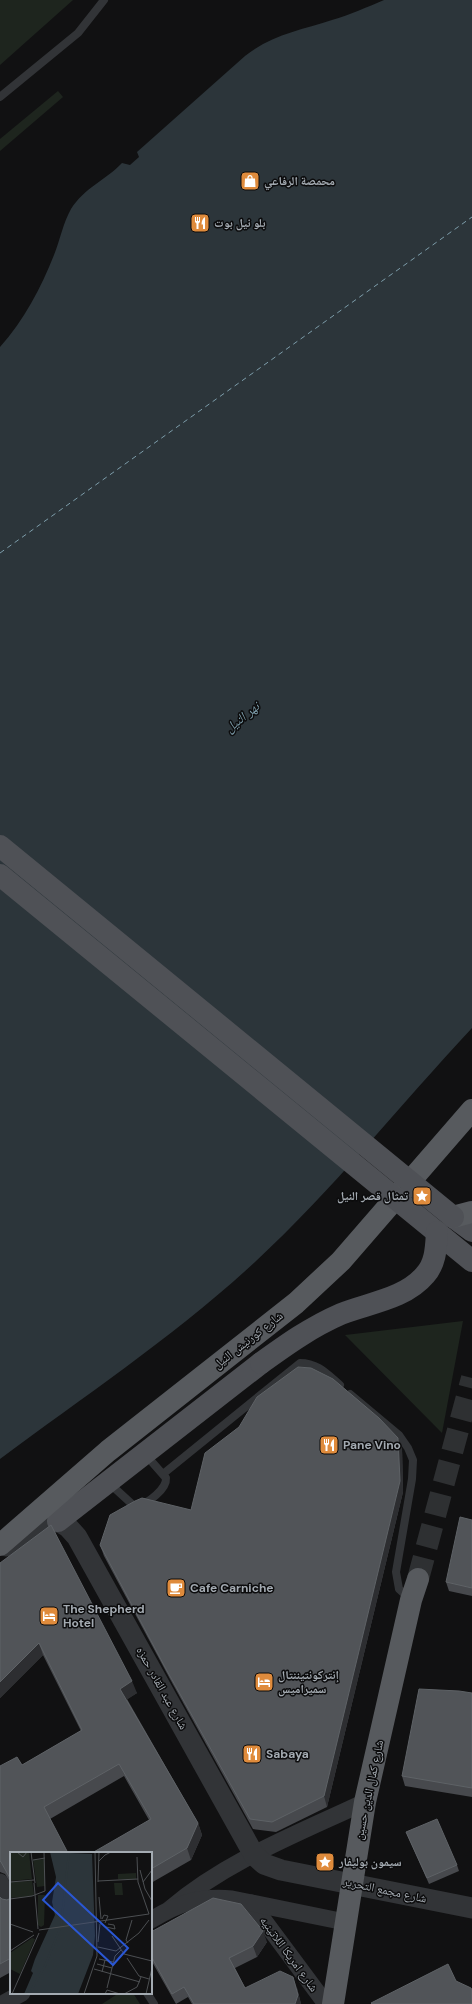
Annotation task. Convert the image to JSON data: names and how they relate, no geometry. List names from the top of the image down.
{
  "streets": {
    "highway": ["شارع كورنيش النيل", "شارع كمال الدين حسين"],
    "street": ["شارع عبد القادر حمزه", "شارع مجمع التحرير", "شارع امريكا اللاتينيه"]
  },
  "crossings": [
    ["شارع عبد القادر حمزه", "شارع مجمع التحرير"],
    ["شارع كمال الدين حسين", "شارع مجمع التحرير"],
    ["شارع كمال الدين حسين", "شارع امريكا اللاتينيه"]
  ],
  "water": ["نهر النيل"],
  "places": {
    "shop": ["محمصة الرفاعي"],
    "restaurant": ["بلو نيل بوت", "Pane Vino", "Sabaya"],
    "place": ["تمثال قصر النيل", "سيمون بوليفار"],
    "cafe": ["Cafe Carniche"],
    "hotel": ["The Shepherd Hotel", "إنتركونتيننتال سميراميس"]
  }
}
